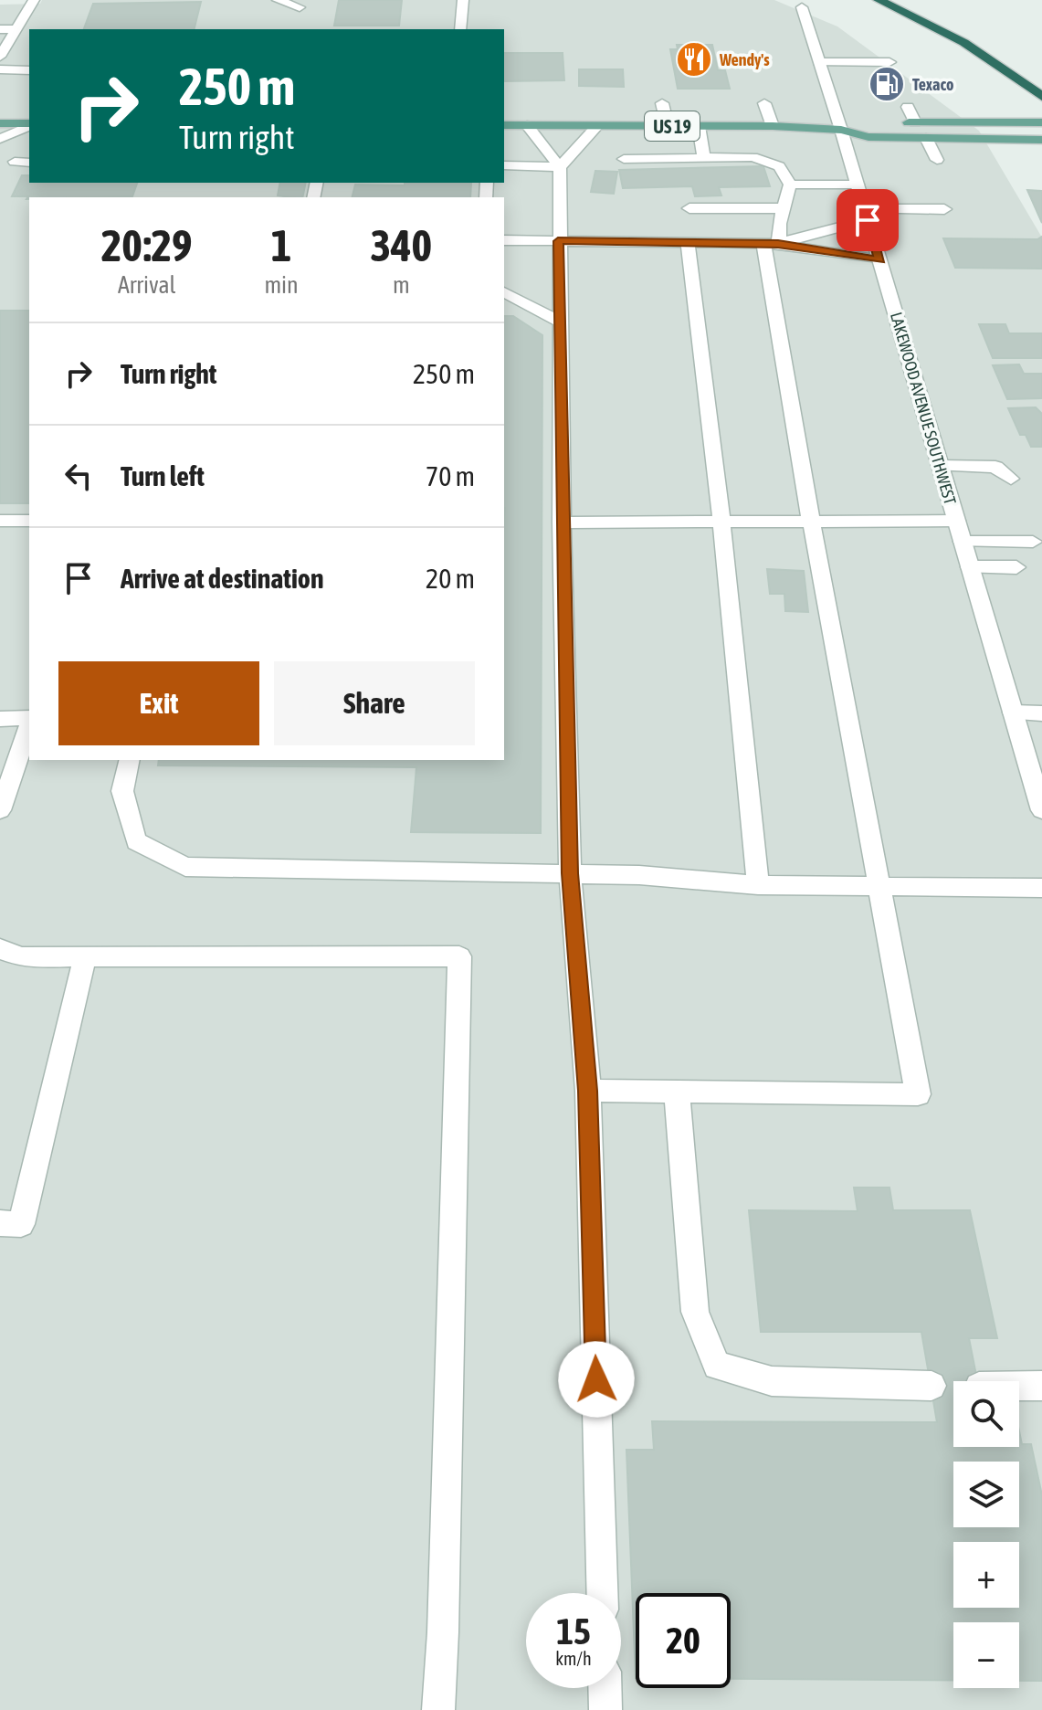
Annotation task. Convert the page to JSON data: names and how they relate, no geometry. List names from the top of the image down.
{
  "streets": {
    "main road": ["US 19"],
    "street": ["LAKEWOOD AVENUE SOUTHWEST"]
  },
  "crossings": [
    ["US 19", "LAKEWOOD AVENUE SOUTHWEST"]
  ],
  "places": {
    "restaurant": ["Wendy's"],
    "fuel station": ["Texaco"]
  },
  "page": {
    "turn": ["250 m", "Turn right"],
    "eta": [
      "20:29",
      "Arrival",
      "1",
      "min",
      "340",
      "m"
    ],
    "list": [
      {
        "name": "Turn right",
        "value": "250 m"
      },
      {
        "name": "Turn left",
        "value": "70 m"
      },
      {
        "name": "Arrive at destination",
        "value": "20 m"
      }
    ],
    "buttons": ["Exit", "Share"],
    "map_buttons": ["+", "−"],
    "speed": "15 km/h",
    "limit": "20"
  }
}
